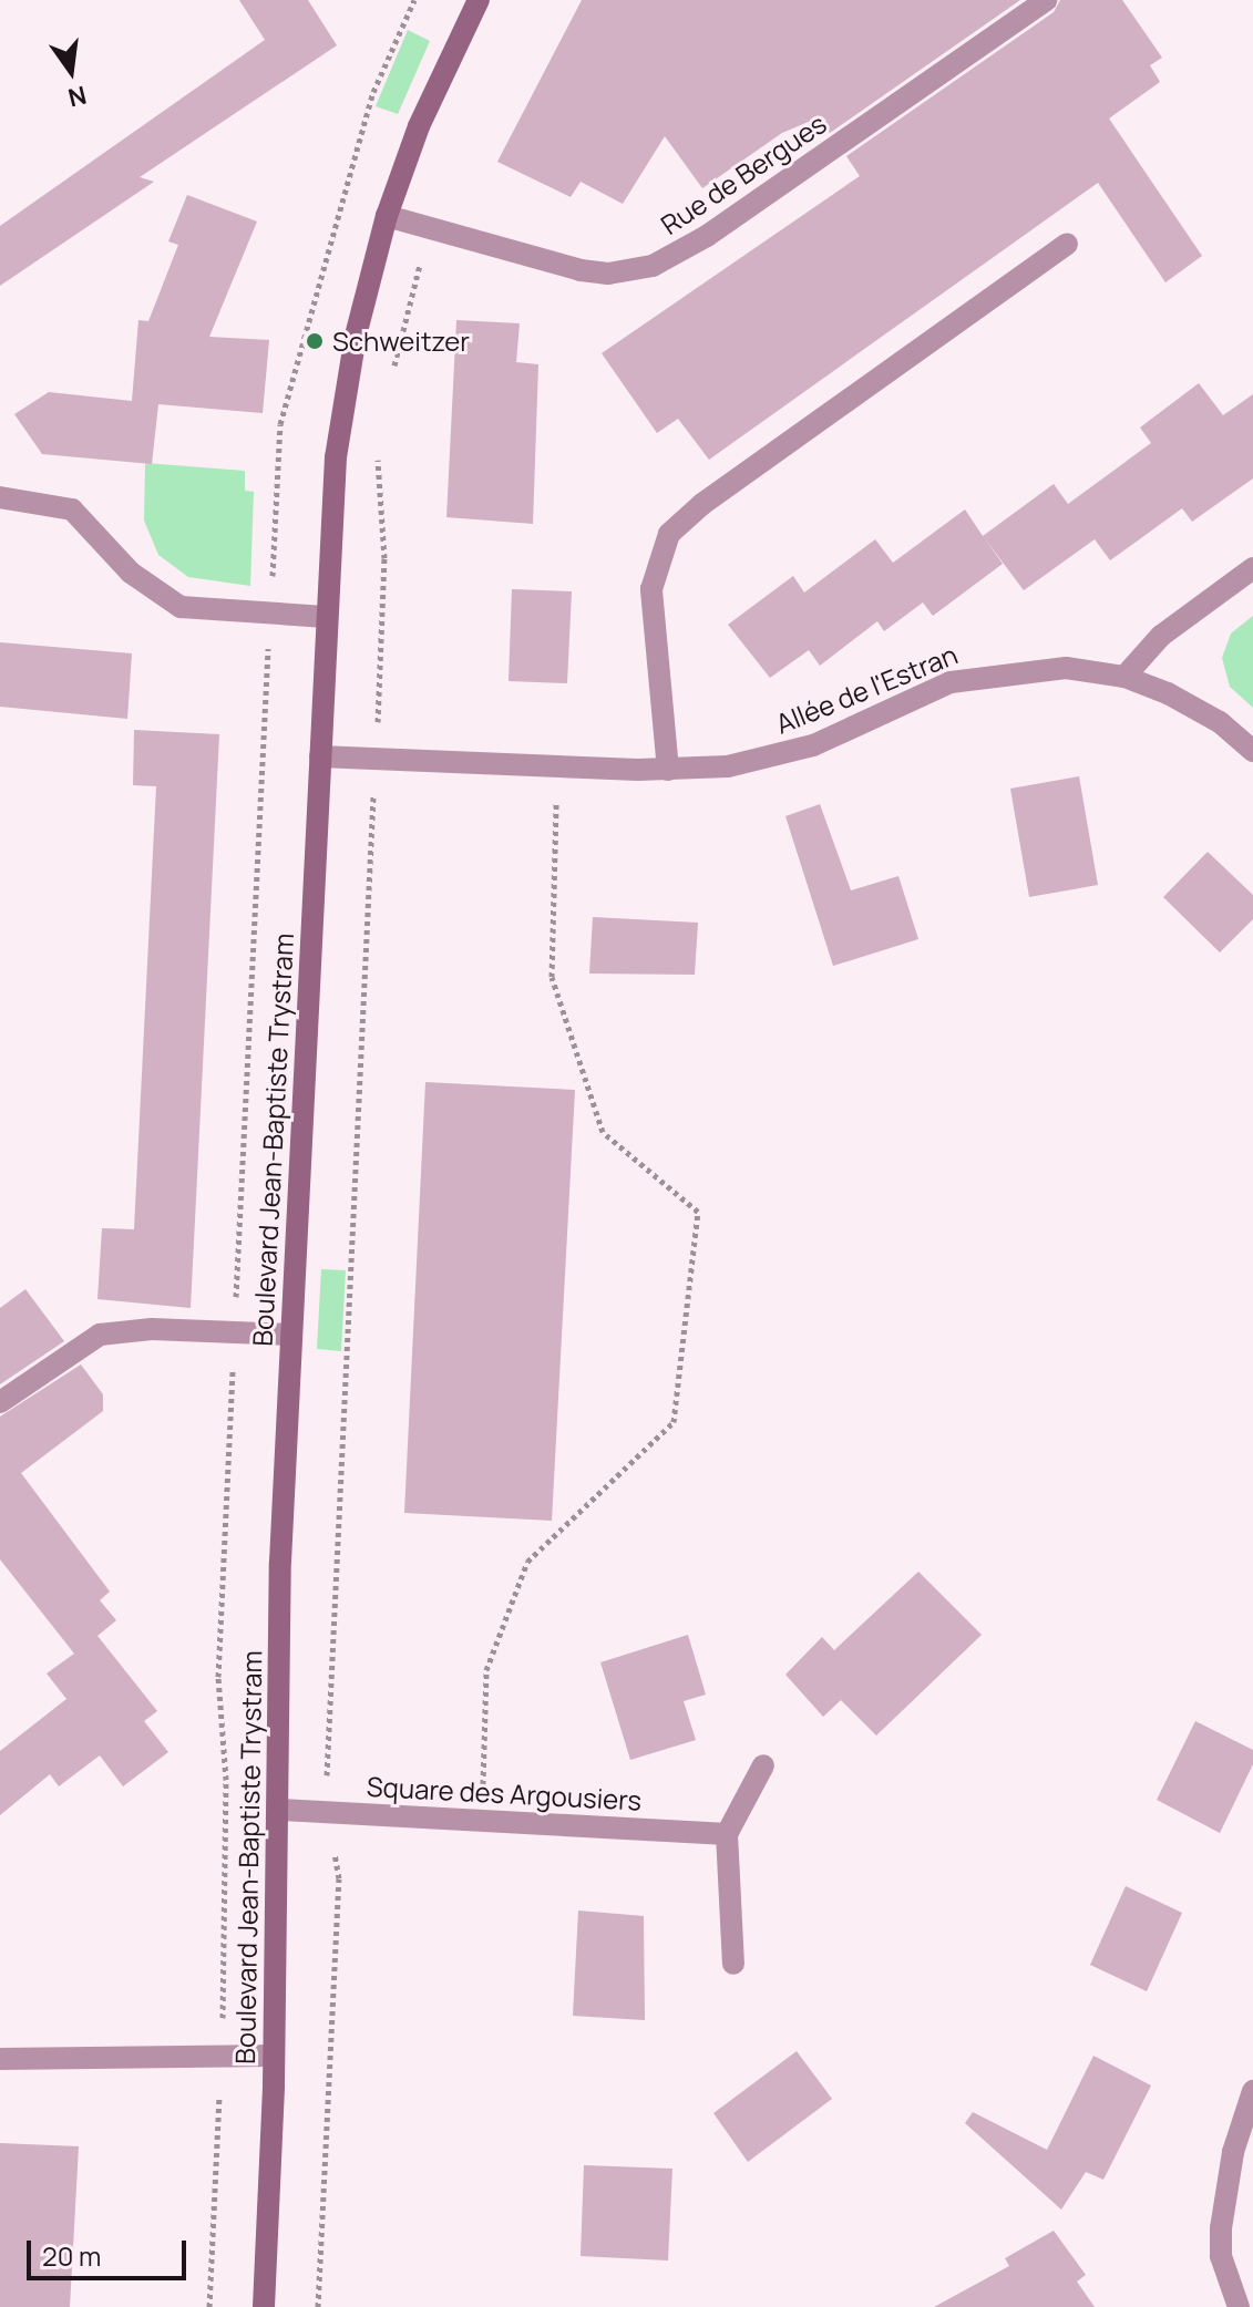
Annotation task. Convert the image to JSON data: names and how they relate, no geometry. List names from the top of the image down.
{
  "streets": {
    "street": [
      "Rue de Bergues",
      "Allée de l'Estran",
      "Boulevard Jean-Baptiste Trystram",
      "Square des Argousiers"
    ]
  },
  "crossings": [
    ["Rue de Bergues", "Boulevard Jean-Baptiste Trystram"],
    ["Allée de l'Estran", "Boulevard Jean-Baptiste Trystram"],
    ["Boulevard Jean-Baptiste Trystram", "Square des Argousiers"]
  ],
  "places": ["Schweitzer"],
  "scale_bar": "20 m",
  "north": "bottom"
}
